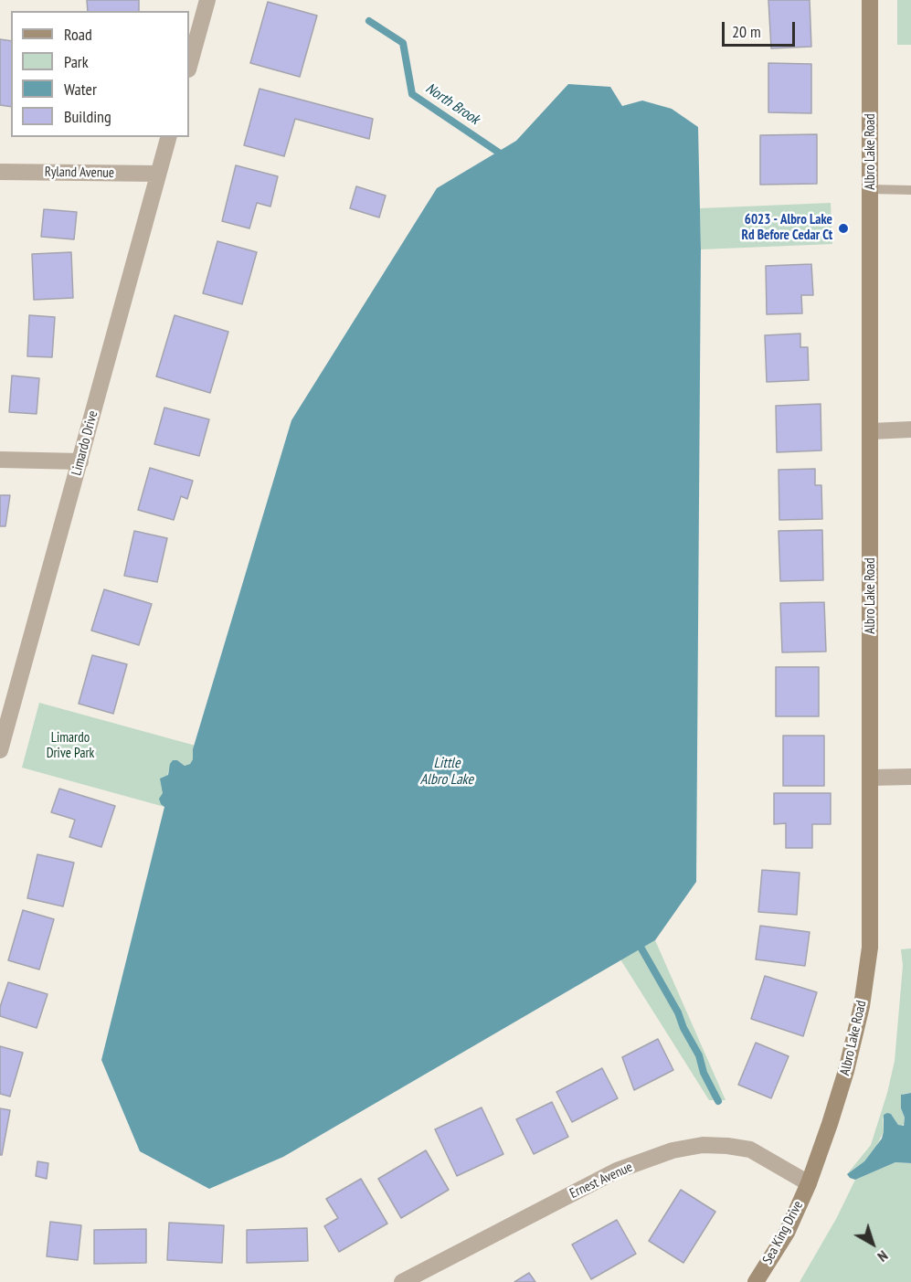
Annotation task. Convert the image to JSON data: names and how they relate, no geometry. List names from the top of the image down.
{
  "streets": {
    "street": [
      "Albro Lake Road",
      "Ryland Avenue",
      "Limardo Drive",
      "Ernest Avenue",
      "Sea King Drive"
    ]
  },
  "crossings": [
    ["Albro Lake Road", "Ernest Avenue"],
    ["Albro Lake Road", "Sea King Drive"],
    ["Ryland Avenue", "Limardo Drive"],
    ["Ernest Avenue", "Sea King Drive"]
  ],
  "water": ["North Brook", "Little Albro Lake"],
  "parks": ["Limardo Drive Park"],
  "places": ["6023 - Albro Lake Rd Before Cedar Ct"],
  "legend": [
    "Road",
    "Park",
    "Water",
    "Building"
  ],
  "scale_bar": "20 m",
  "north": "bottom right"
}
